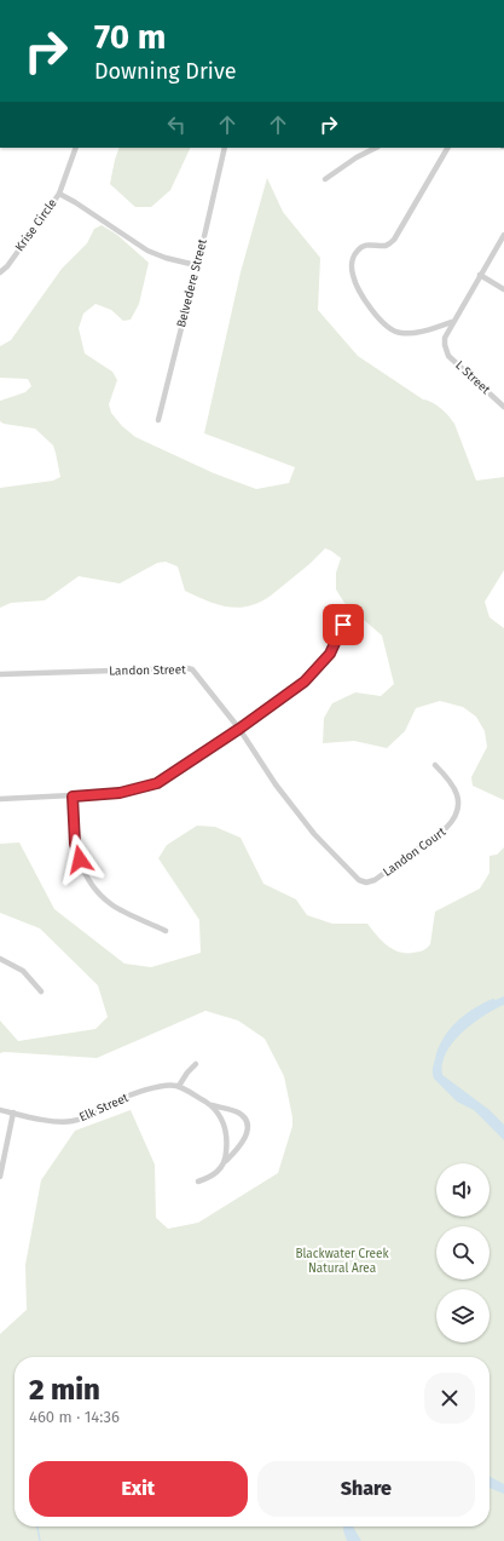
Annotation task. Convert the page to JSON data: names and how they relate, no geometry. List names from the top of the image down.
{
  "streets": {
    "street": [
      "Krise Circle",
      "Belvedere Street",
      "L Street",
      "Landon Street",
      "Landon Court",
      "Elk Street"
    ]
  },
  "crossings": [
    ["Landon Street", "Landon Court"]
  ],
  "parks": ["Blackwater Creek Natural Area"],
  "page": {
    "turn": ["70 m", "Downing Drive"],
    "heading": ["2 min", "460 m · 14:36"],
    "buttons": ["Exit", "Share"]
  }
}
